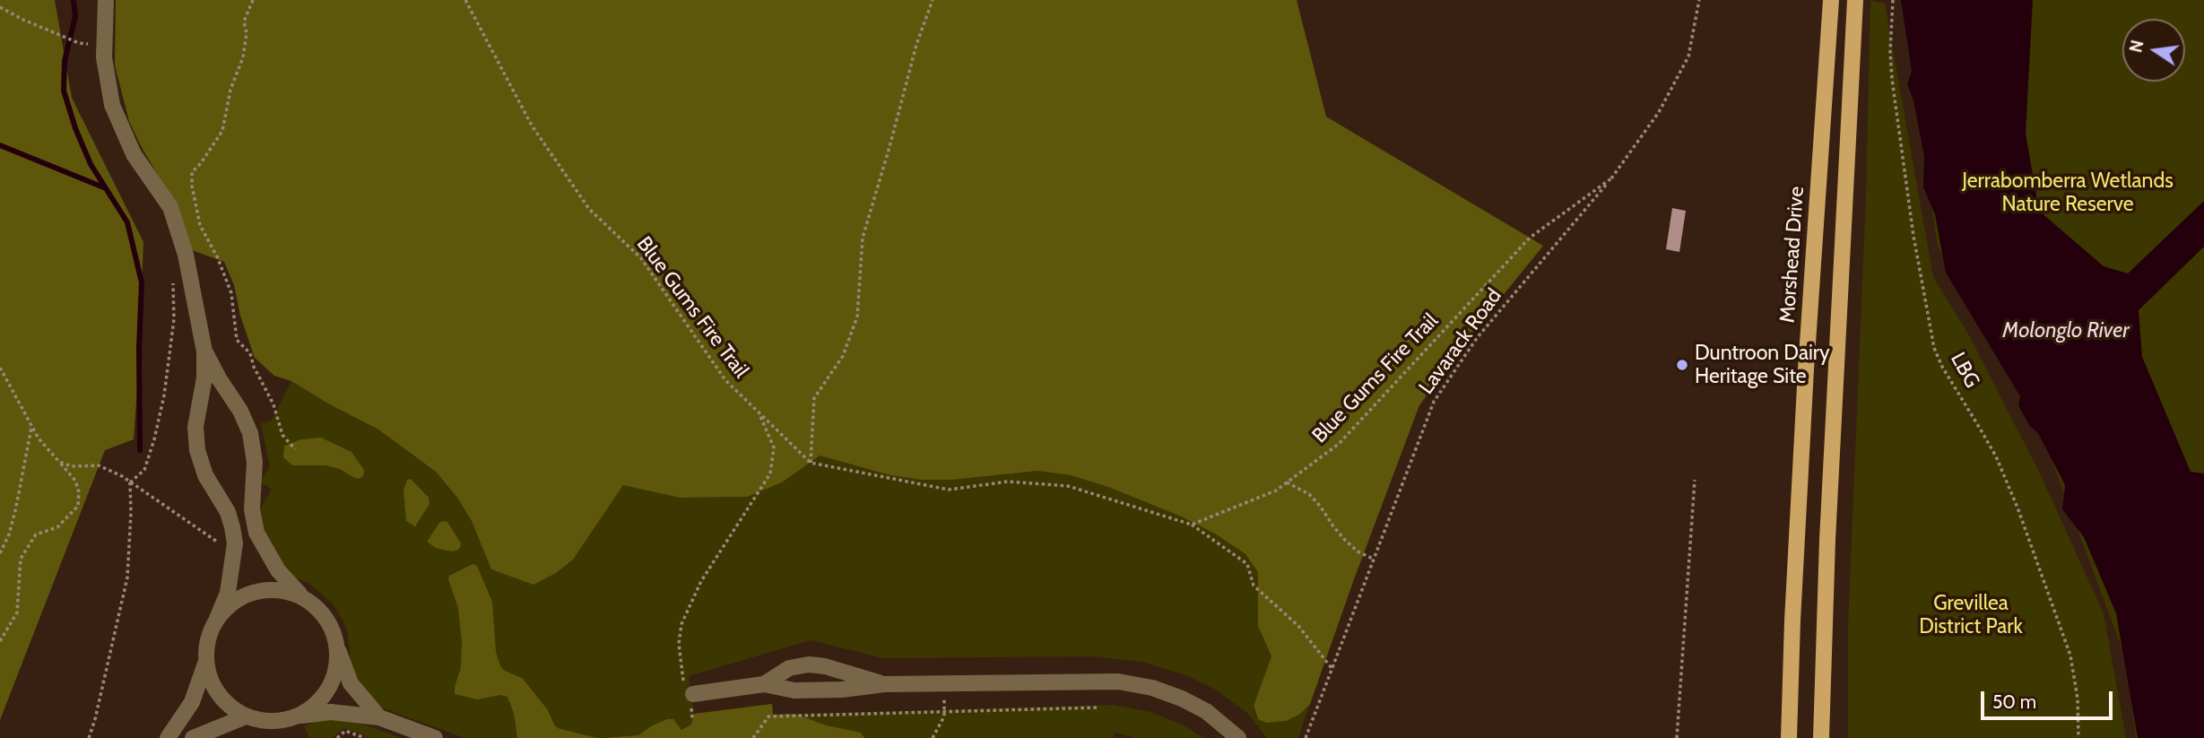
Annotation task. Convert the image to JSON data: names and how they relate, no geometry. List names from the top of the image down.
{
  "streets": {
    "main road": ["Morshead Drive"],
    "path": ["Blue Gums Fire Trail", "Lavarack Road", "LBG"]
  },
  "crossings": [
    ["Blue Gums Fire Trail", "Lavarack Road"]
  ],
  "water": ["Molonglo River"],
  "parks": ["Jerrabomberra Wetlands Nature Reserve", "Grevillea District Park"],
  "places": ["Duntroon Dairy Heritage Site"],
  "scale_bar": "50 m",
  "north": "left"
}
